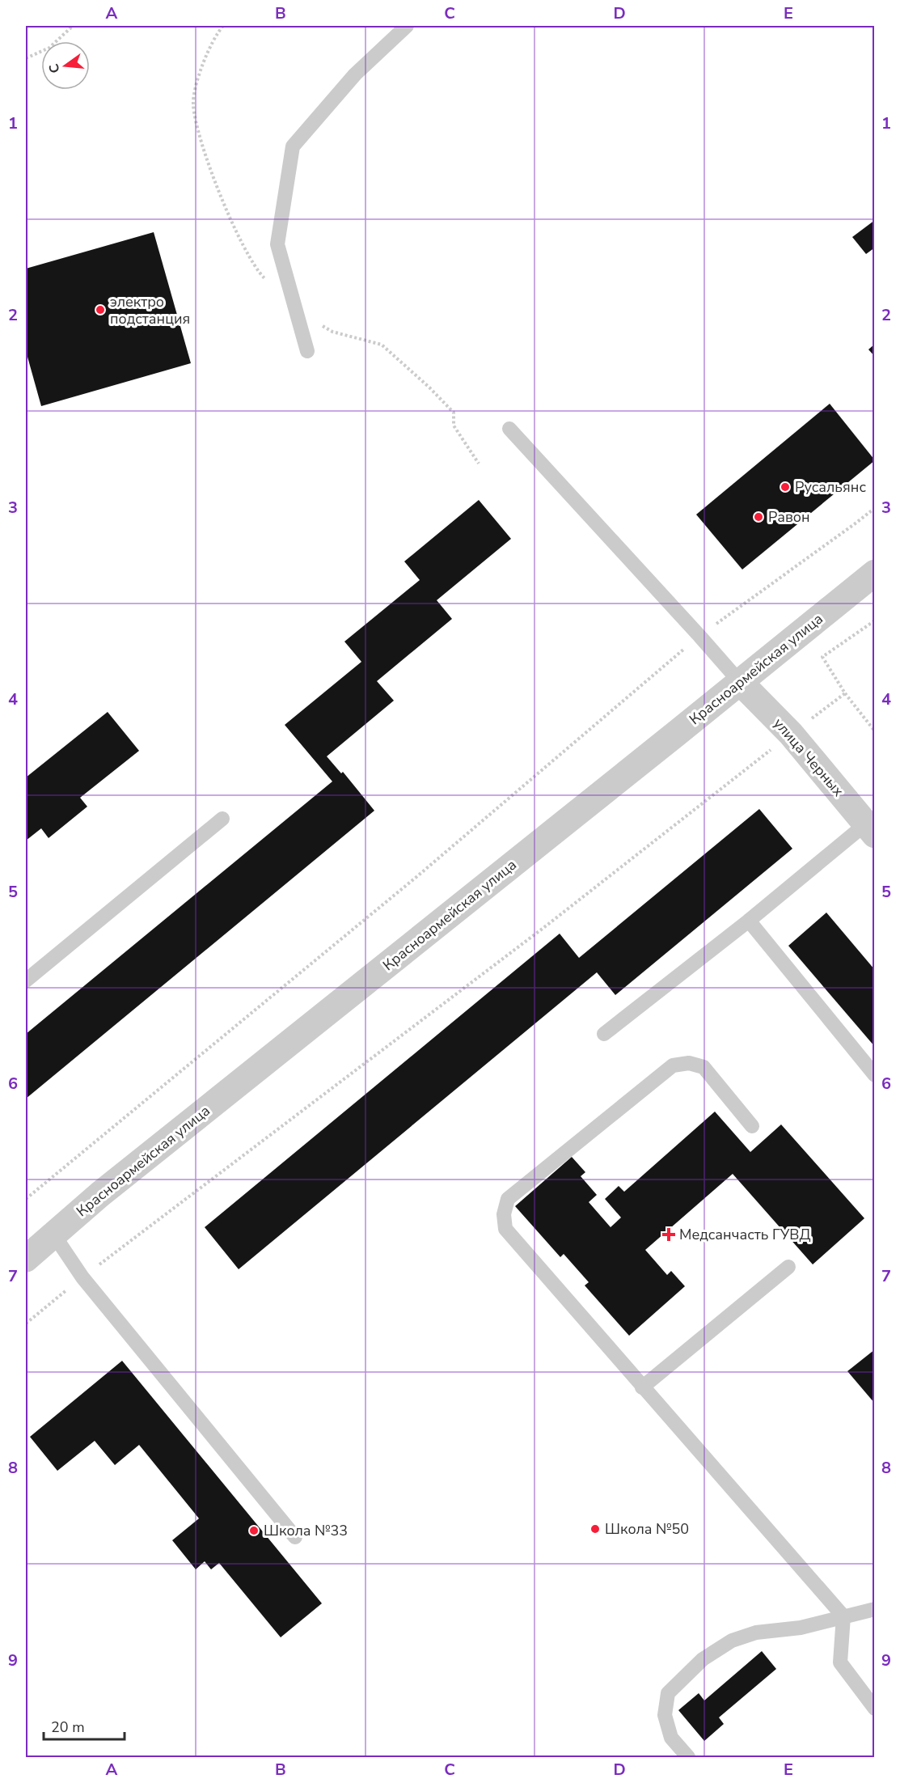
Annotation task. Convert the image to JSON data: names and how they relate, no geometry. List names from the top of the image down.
{
  "streets": {
    "street": ["Красноармейская улица", "улица Черных"]
  },
  "crossings": [
    ["Красноармейская улица", "улица Черных"]
  ],
  "places": {
    "other": [
      "электро подстанция",
      "Русальянс",
      "Равон",
      "Школа №50",
      "Школа №33"
    ],
    "health": ["Медсанчасть ГУВД"]
  },
  "scale_bar": "20 m",
  "north": "left",
  "grid": {
    "columns": [
      "A",
      "B",
      "C",
      "D",
      "E"
    ],
    "rows": [
      "1",
      "2",
      "3",
      "4",
      "5",
      "6",
      "7",
      "8",
      "9"
    ]
  }
}
